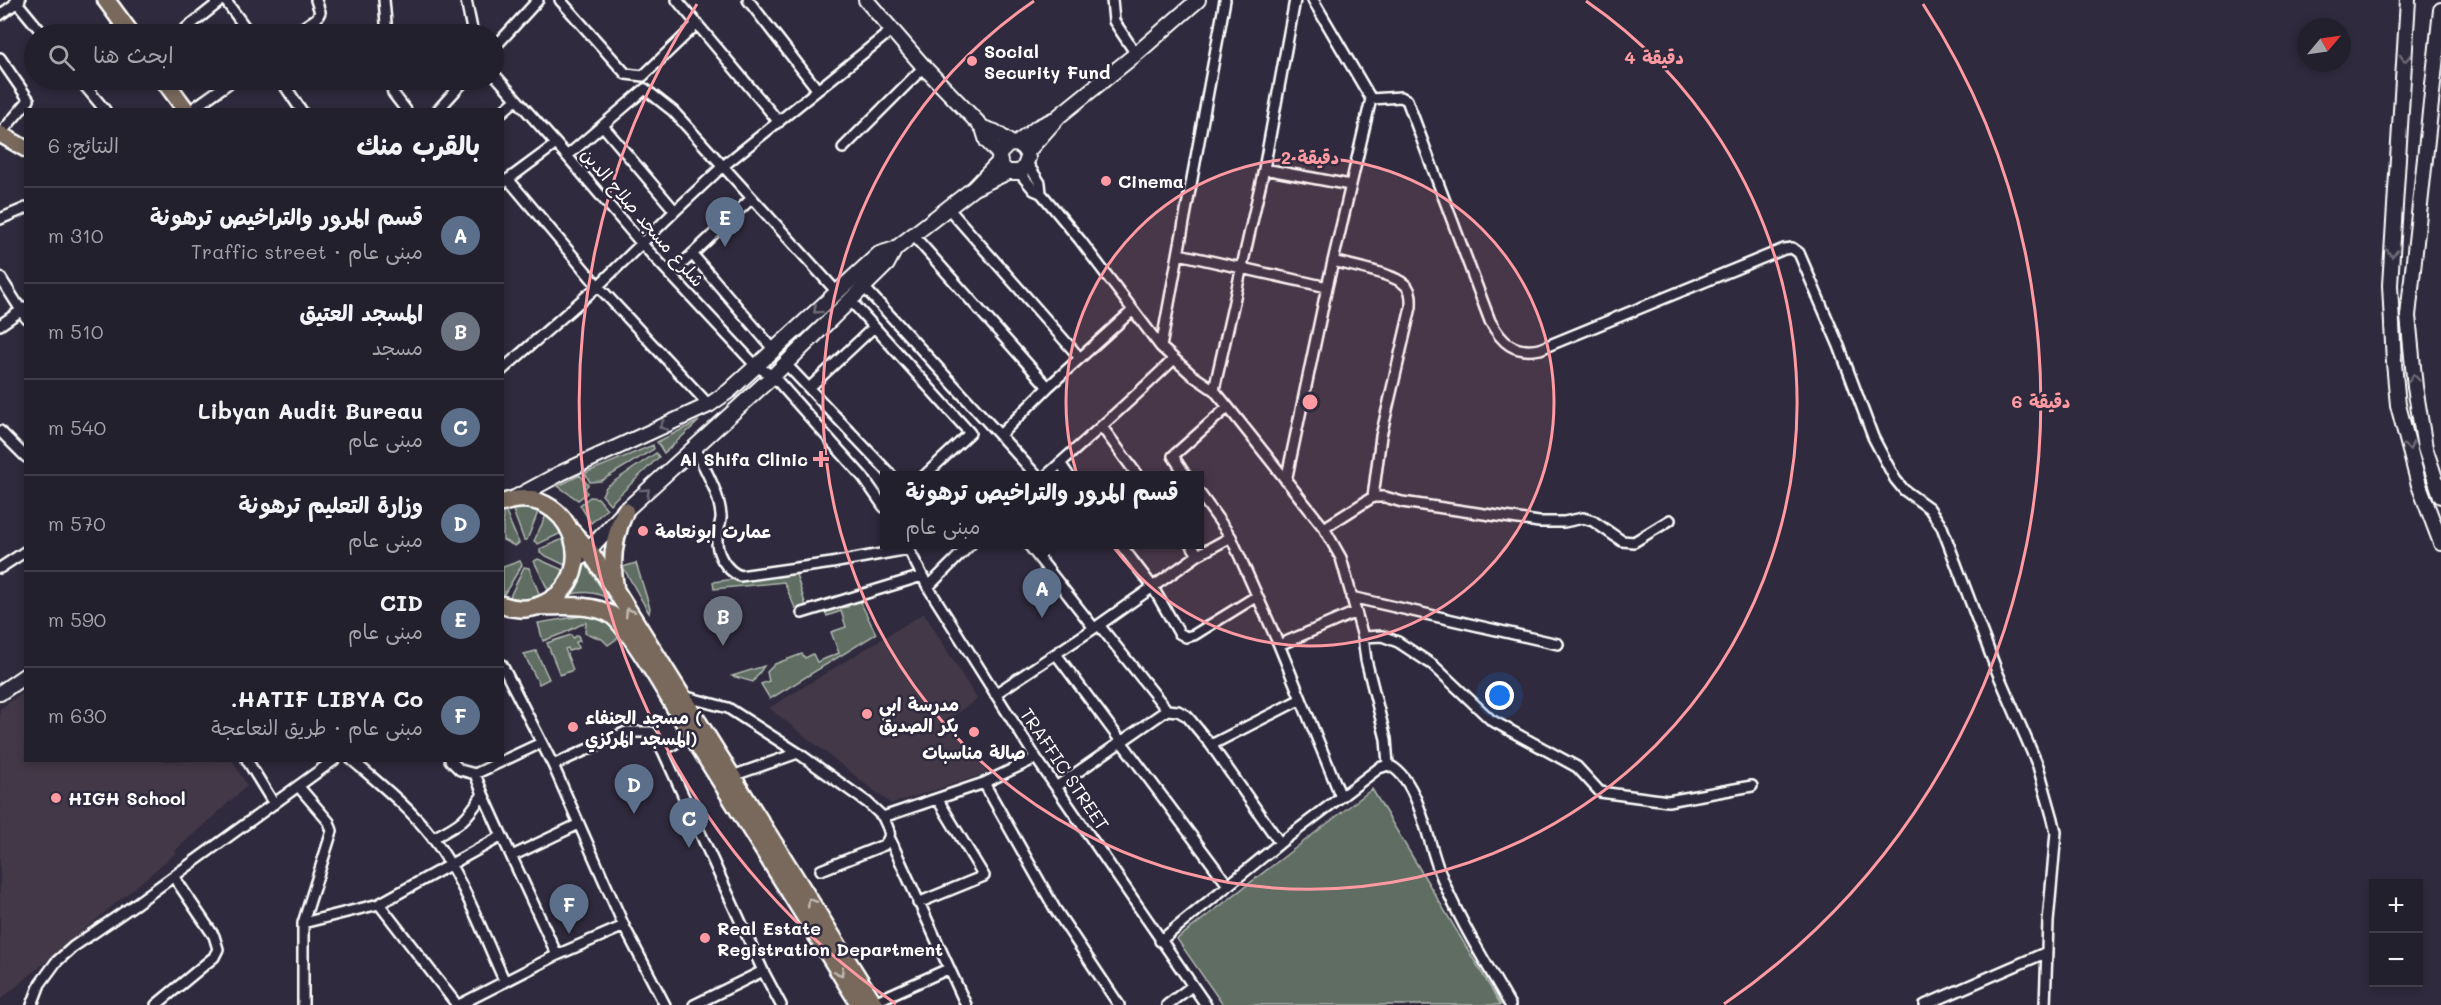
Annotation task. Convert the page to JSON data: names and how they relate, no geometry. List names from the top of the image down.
{
  "streets": {
    "street": ["شلرع مسجد صلاح الدين", "TRAFFIC STREET"]
  },
  "places": {
    "other": [
      "Social Security Fund",
      "Cinema",
      "عمارت ابونعامة",
      "مدرسة ابي بكر الصديق",
      "مسجد الحنفاء ( المسجد المركزي)",
      "صالة مناسبات",
      "HIGH School",
      "Real Estate Registration Department"
    ],
    "health": ["Al Shifa Clinic"]
  },
  "north": "top right",
  "page": {
    "search": "ابحث هنا",
    "heading": ["بالقرب منك", "النتائج: 6"],
    "list": [
      {
        "mark": "A",
        "name": "قسم المرور والتراخيص ترهونة",
        "note": "مبنى عام · Traffic street",
        "value": "310 m"
      },
      {
        "mark": "B",
        "name": "المسجد العتيق",
        "note": "مسجد",
        "value": "510 m"
      },
      {
        "mark": "C",
        "name": "Libyan Audit Bureau",
        "note": "مبنى عام",
        "value": "540 m"
      },
      {
        "mark": "D",
        "name": "وزارة التعليم ترهونة",
        "note": "مبنى عام",
        "value": "570 m"
      },
      {
        "mark": "E",
        "name": "CID",
        "note": "مبنى عام",
        "value": "590 m"
      },
      {
        "mark": "F",
        "name": "HATIF LIBYA Co.",
        "note": "مبنى عام · طريق النعاعجة",
        "value": "630 m"
      }
    ],
    "pins": [
      "E",
      "A",
      "B",
      "D",
      "C",
      "F"
    ],
    "popup": ["قسم المرور والتراخيص ترهونة", "مبنى عام"],
    "map_buttons": ["+", "−"]
  },
  "rings": ["4 دقيقة", "2 دقيقة", "6 دقيقة"]
}
